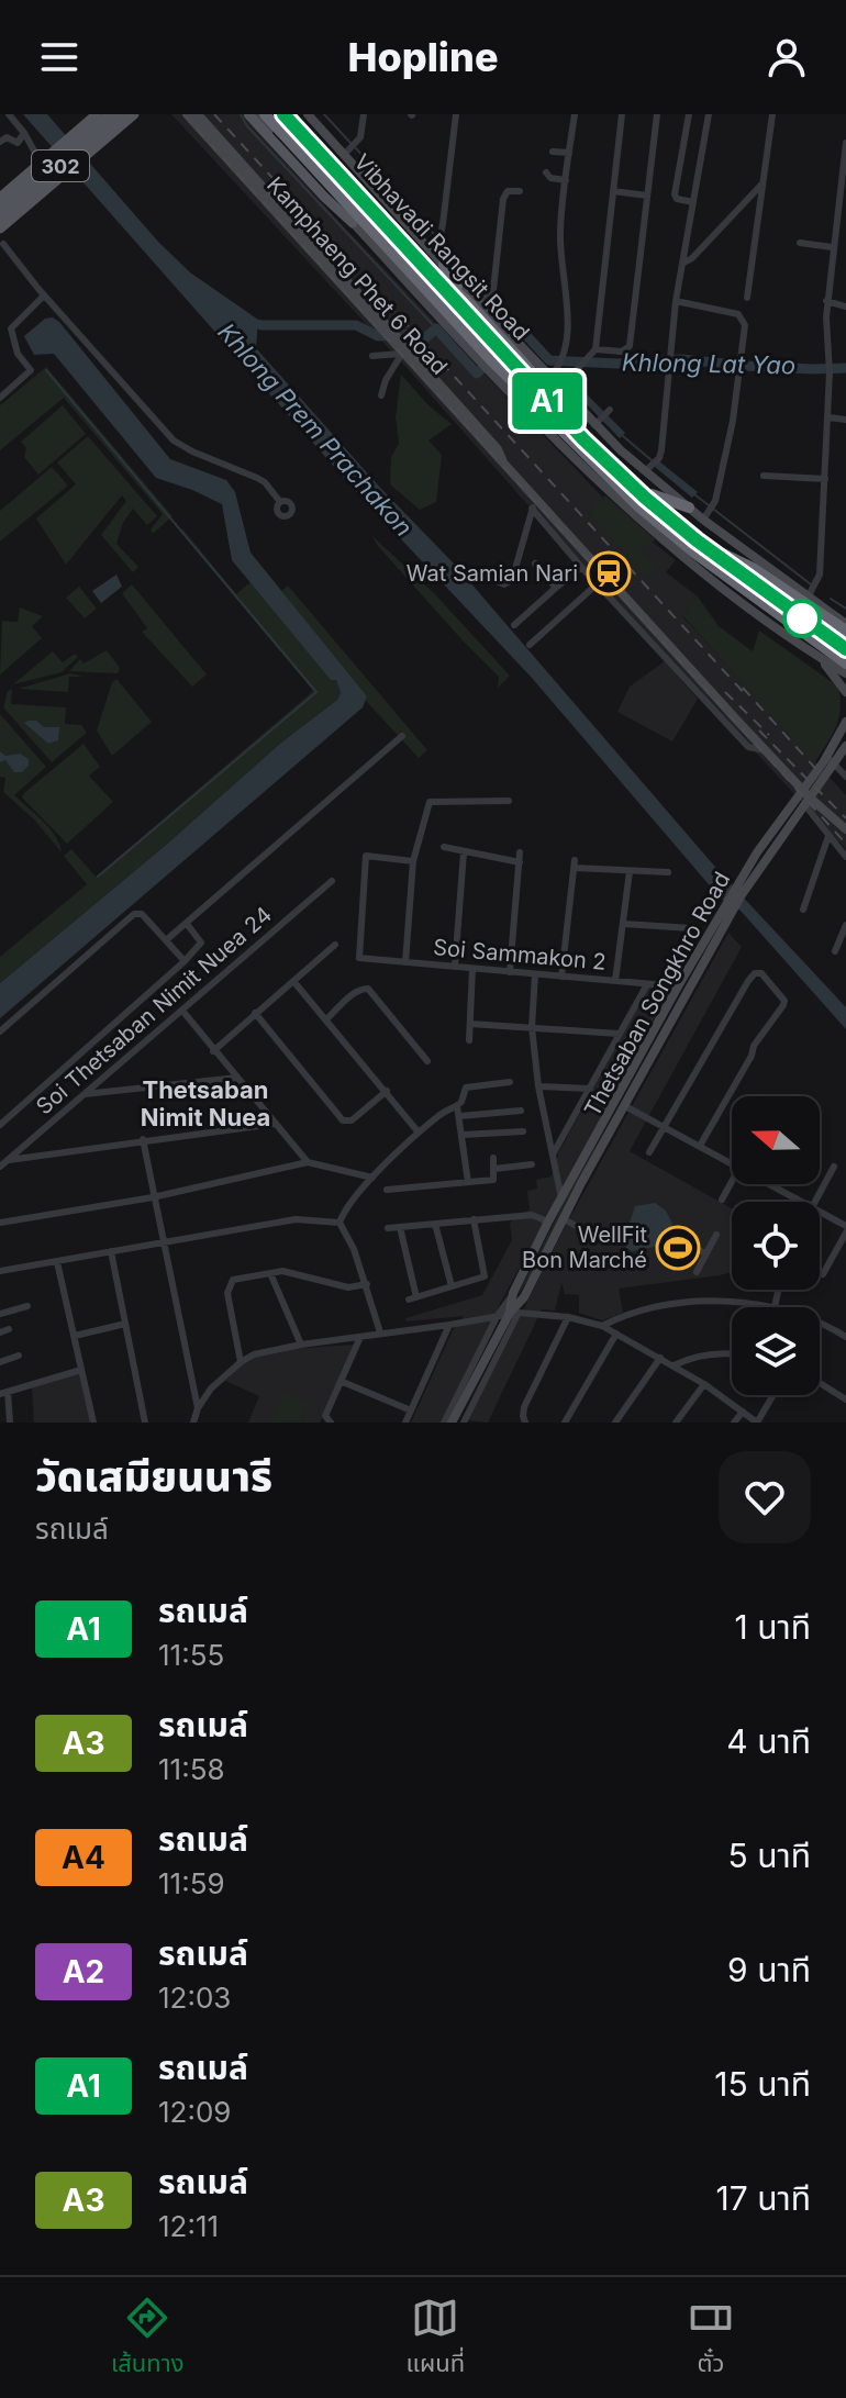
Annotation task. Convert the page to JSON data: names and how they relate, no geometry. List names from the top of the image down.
{
  "streets": {
    "highway": ["Vibhavadi Rangsit Road"],
    "main road": ["302"],
    "street": [
      "Kamphaeng Phet 6 Road",
      "Soi Sammakon 2",
      "Thetsaban Songkhro Road",
      "Soi Thetsaban Nimit Nuea 24"
    ]
  },
  "crossings": [
    ["Kamphaeng Phet 6 Road", "Thetsaban Songkhro Road"],
    ["Soi Sammakon 2", "Thetsaban Songkhro Road"]
  ],
  "districts": ["Thetsaban Nimit Nuea"],
  "water": ["Khlong Lat Yao", "Khlong Prem Prachakon"],
  "places": {
    "station": ["Wat Samian Nari"],
    "sports": ["WellFit Bon Marché"]
  },
  "lines": ["bus line A1"],
  "north": "left",
  "page": {
    "header": "Hopline",
    "on_map": "A1",
    "heading": ["วัดเสมียนนารี", "รถเมล์"],
    "list": [
      {
        "mark": "A1",
        "name": "รถเมล์",
        "note": "11:55",
        "value": "1 นาที"
      },
      {
        "mark": "A3",
        "name": "รถเมล์",
        "note": "11:58",
        "value": "4 นาที"
      },
      {
        "mark": "A4",
        "name": "รถเมล์",
        "note": "11:59",
        "value": "5 นาที"
      },
      {
        "mark": "A2",
        "name": "รถเมล์",
        "note": "12:03",
        "value": "9 นาที"
      },
      {
        "mark": "A1",
        "name": "รถเมล์",
        "note": "12:09",
        "value": "15 นาที"
      },
      {
        "mark": "A3",
        "name": "รถเมล์",
        "note": "12:11",
        "value": "17 นาที"
      }
    ],
    "tabs": ["เส้นทาง", "แผนที่", "ตั๋ว"]
  }
}
